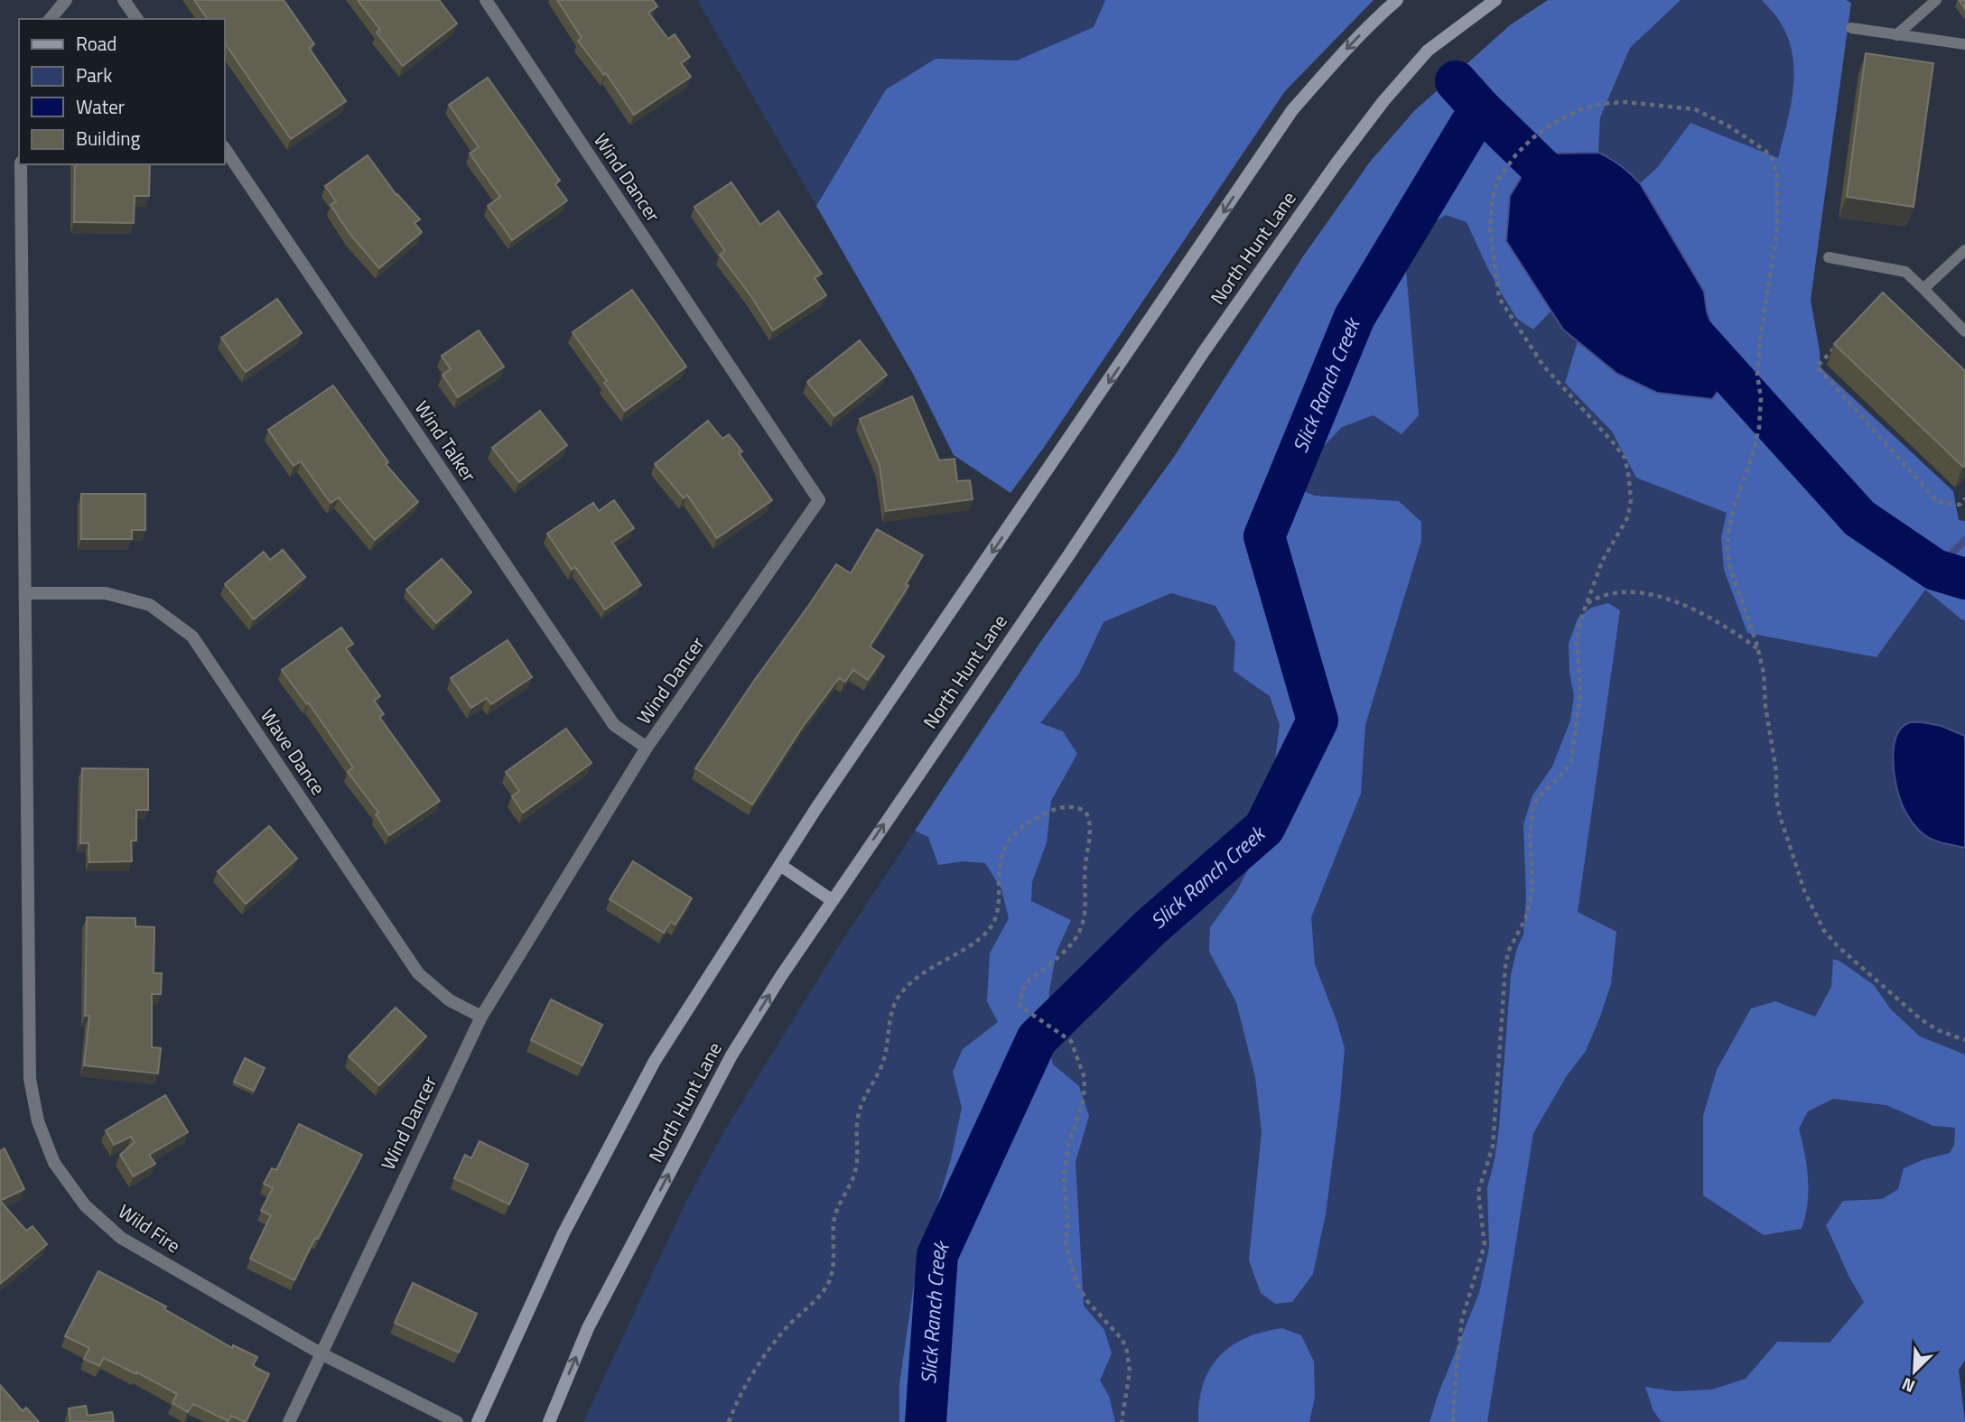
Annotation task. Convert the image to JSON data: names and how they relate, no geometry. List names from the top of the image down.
{
  "streets": {
    "main road": ["North Hunt Lane"],
    "street": [
      "Wind Dancer",
      "Wind Talker",
      "Wave Dance",
      "Wild Fire"
    ]
  },
  "crossings": [
    ["Wind Dancer", "Wind Talker"],
    ["Wind Dancer", "Wave Dance"],
    ["Wind Dancer", "Wild Fire"],
    ["Wave Dance", "Wild Fire"]
  ],
  "water": ["Slick Ranch Creek"],
  "legend": [
    "Road",
    "Park",
    "Water",
    "Building"
  ],
  "north": "bottom left"
}
